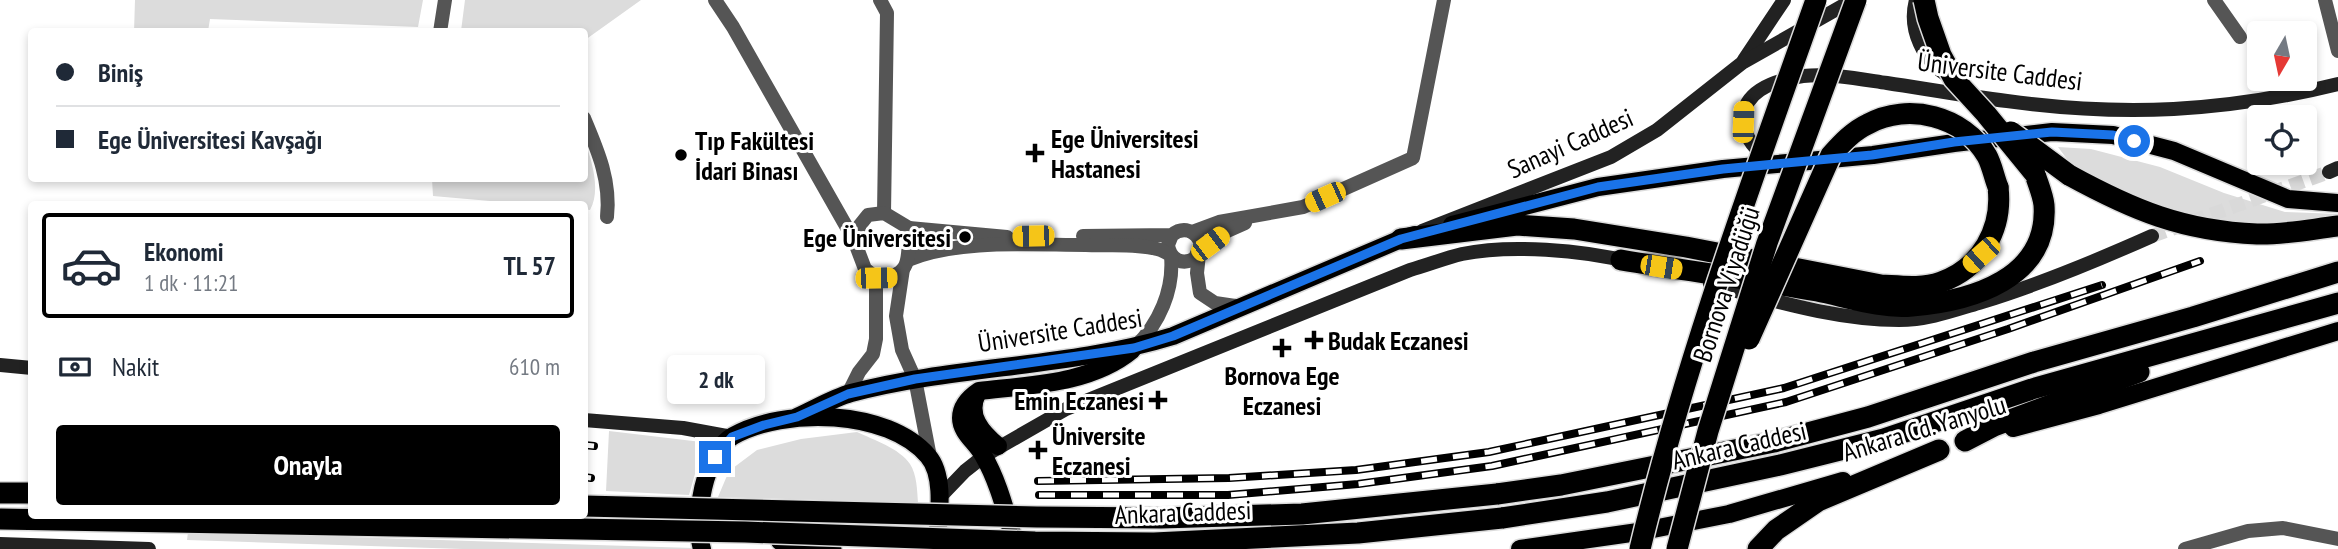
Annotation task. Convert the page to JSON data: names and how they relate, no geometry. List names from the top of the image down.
{
  "streets": {
    "highway": ["Bornova Viyadüğü", "Ankara Caddesi"],
    "main road": ["Üniversite Caddesi", "Sanayi Caddesi", "Ankara Cd. Yanyolu"]
  },
  "crossings": [
    ["Üniversite Caddesi", "Sanayi Caddesi"]
  ],
  "places": {
    "health": [
      "Ege Üniversitesi Hastanesi",
      "Budak Eczanesi",
      "Bornova Ege Eczanesi",
      "Emin Eczanesi",
      "Üniversite Eczanesi"
    ],
    "other": ["Tıp Fakültesi İdari Binası", "Ege Üniversitesi"]
  },
  "north": "bottom",
  "page": {
    "banner": ["Biniş", "Ege Üniversitesi Kavşağı"],
    "list": [
      {
        "name": "Ekonomi",
        "note": "1 dk · 11:21",
        "value": "TL 57"
      }
    ],
    "pay": ["Nakit", "610 m"],
    "bubble": "2 dk",
    "buttons": "Onayla"
  }
}
